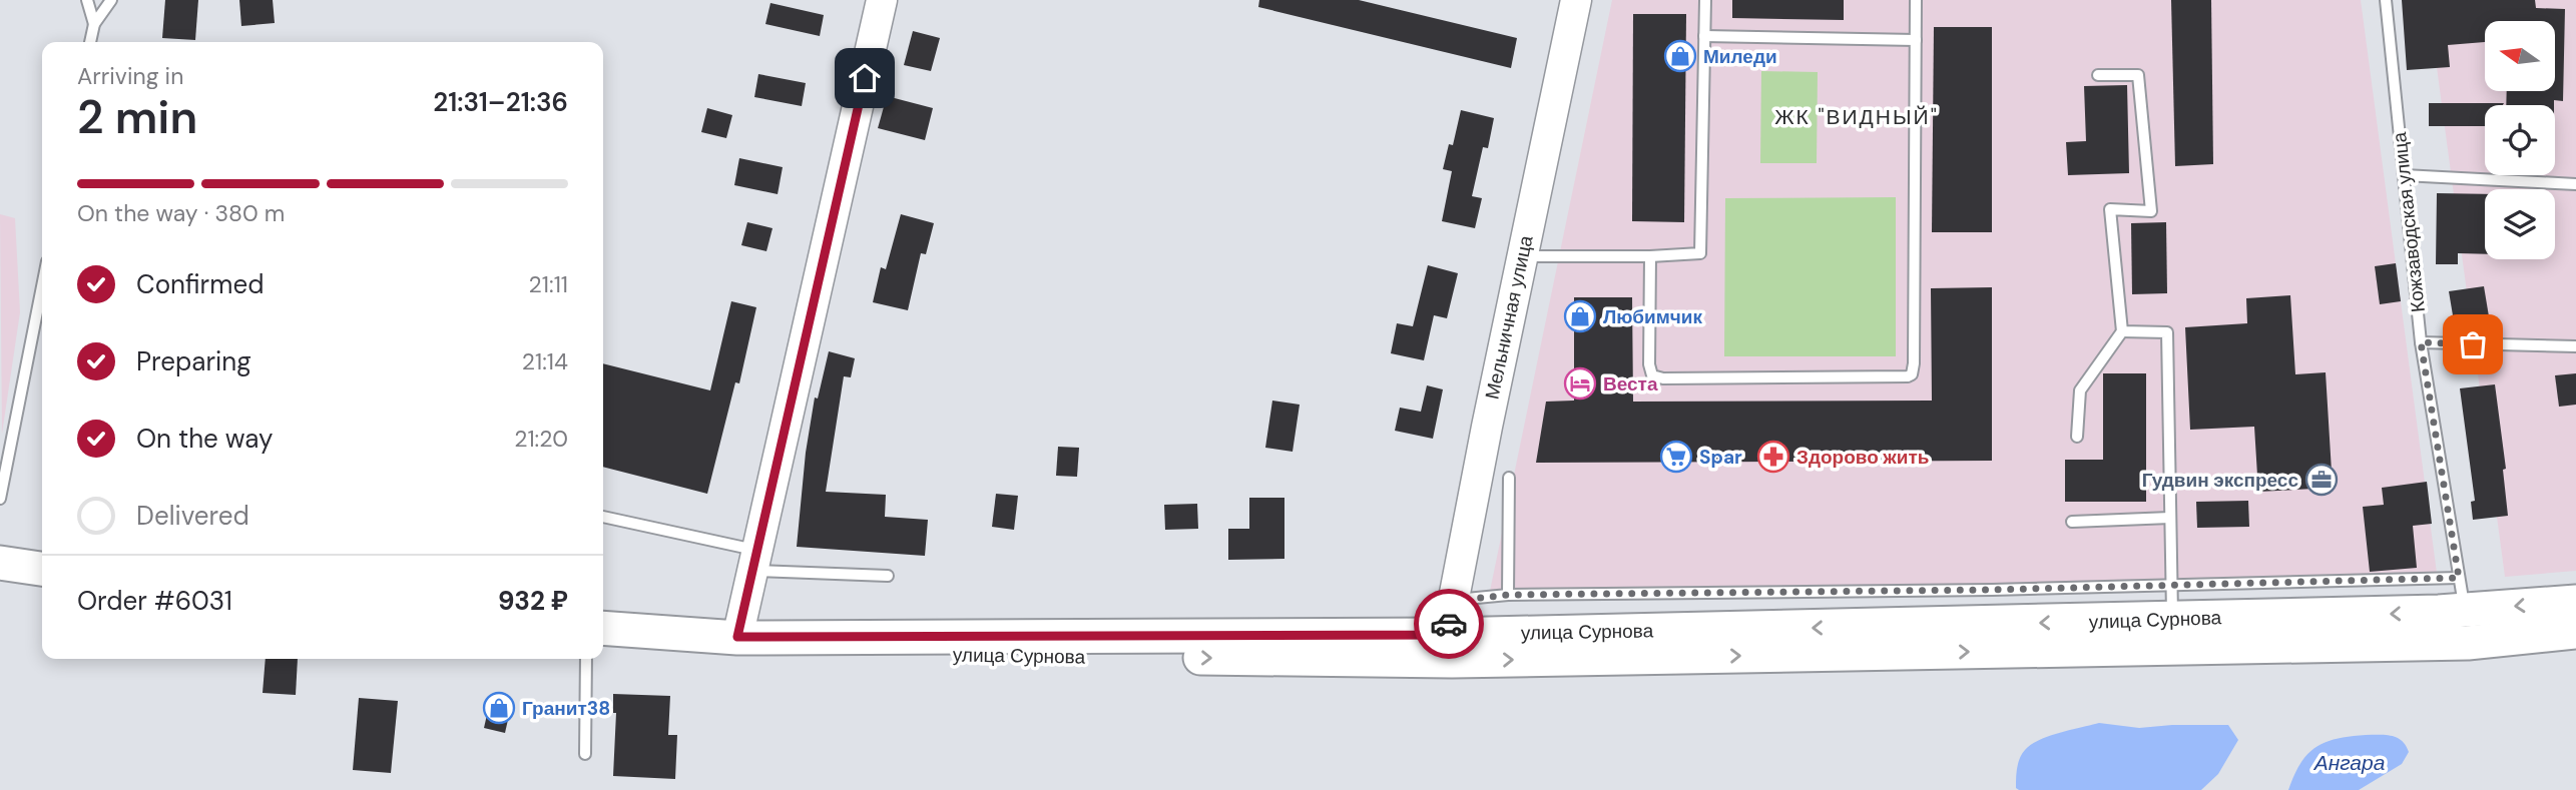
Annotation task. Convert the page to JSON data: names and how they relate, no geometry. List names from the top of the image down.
{
  "streets": {
    "main road": ["улица Сурнова"],
    "street": ["Мельничная улица"],
    "lane": ["Кожзаводская улица"]
  },
  "crossings": [
    ["Кожзаводская улица", "улица Сурнова"],
    ["Мельничная улица", "улица Сурнова"]
  ],
  "districts": ["ЖК \"ВИДНЫЙ\""],
  "water": ["Ангара"],
  "places": {
    "shop": ["Миледи", "Любимчик", "Гранит38"],
    "hotel": ["Веста"],
    "supermarket": ["Spar"],
    "pharmacy": ["Здорово жить"],
    "office": ["Гудвин экспресс"]
  },
  "north": "left",
  "page": {
    "heading": ["2 min", "Arriving in", "21:31–21:36"],
    "panel": ["Order #6031", "932 ₽"],
    "bar": "On the way · 380 m",
    "list": [
      ["Confirmed", "21:11"],
      ["Preparing", "21:14"],
      ["On the way", "21:20"],
      "Delivered"
    ]
  }
}
